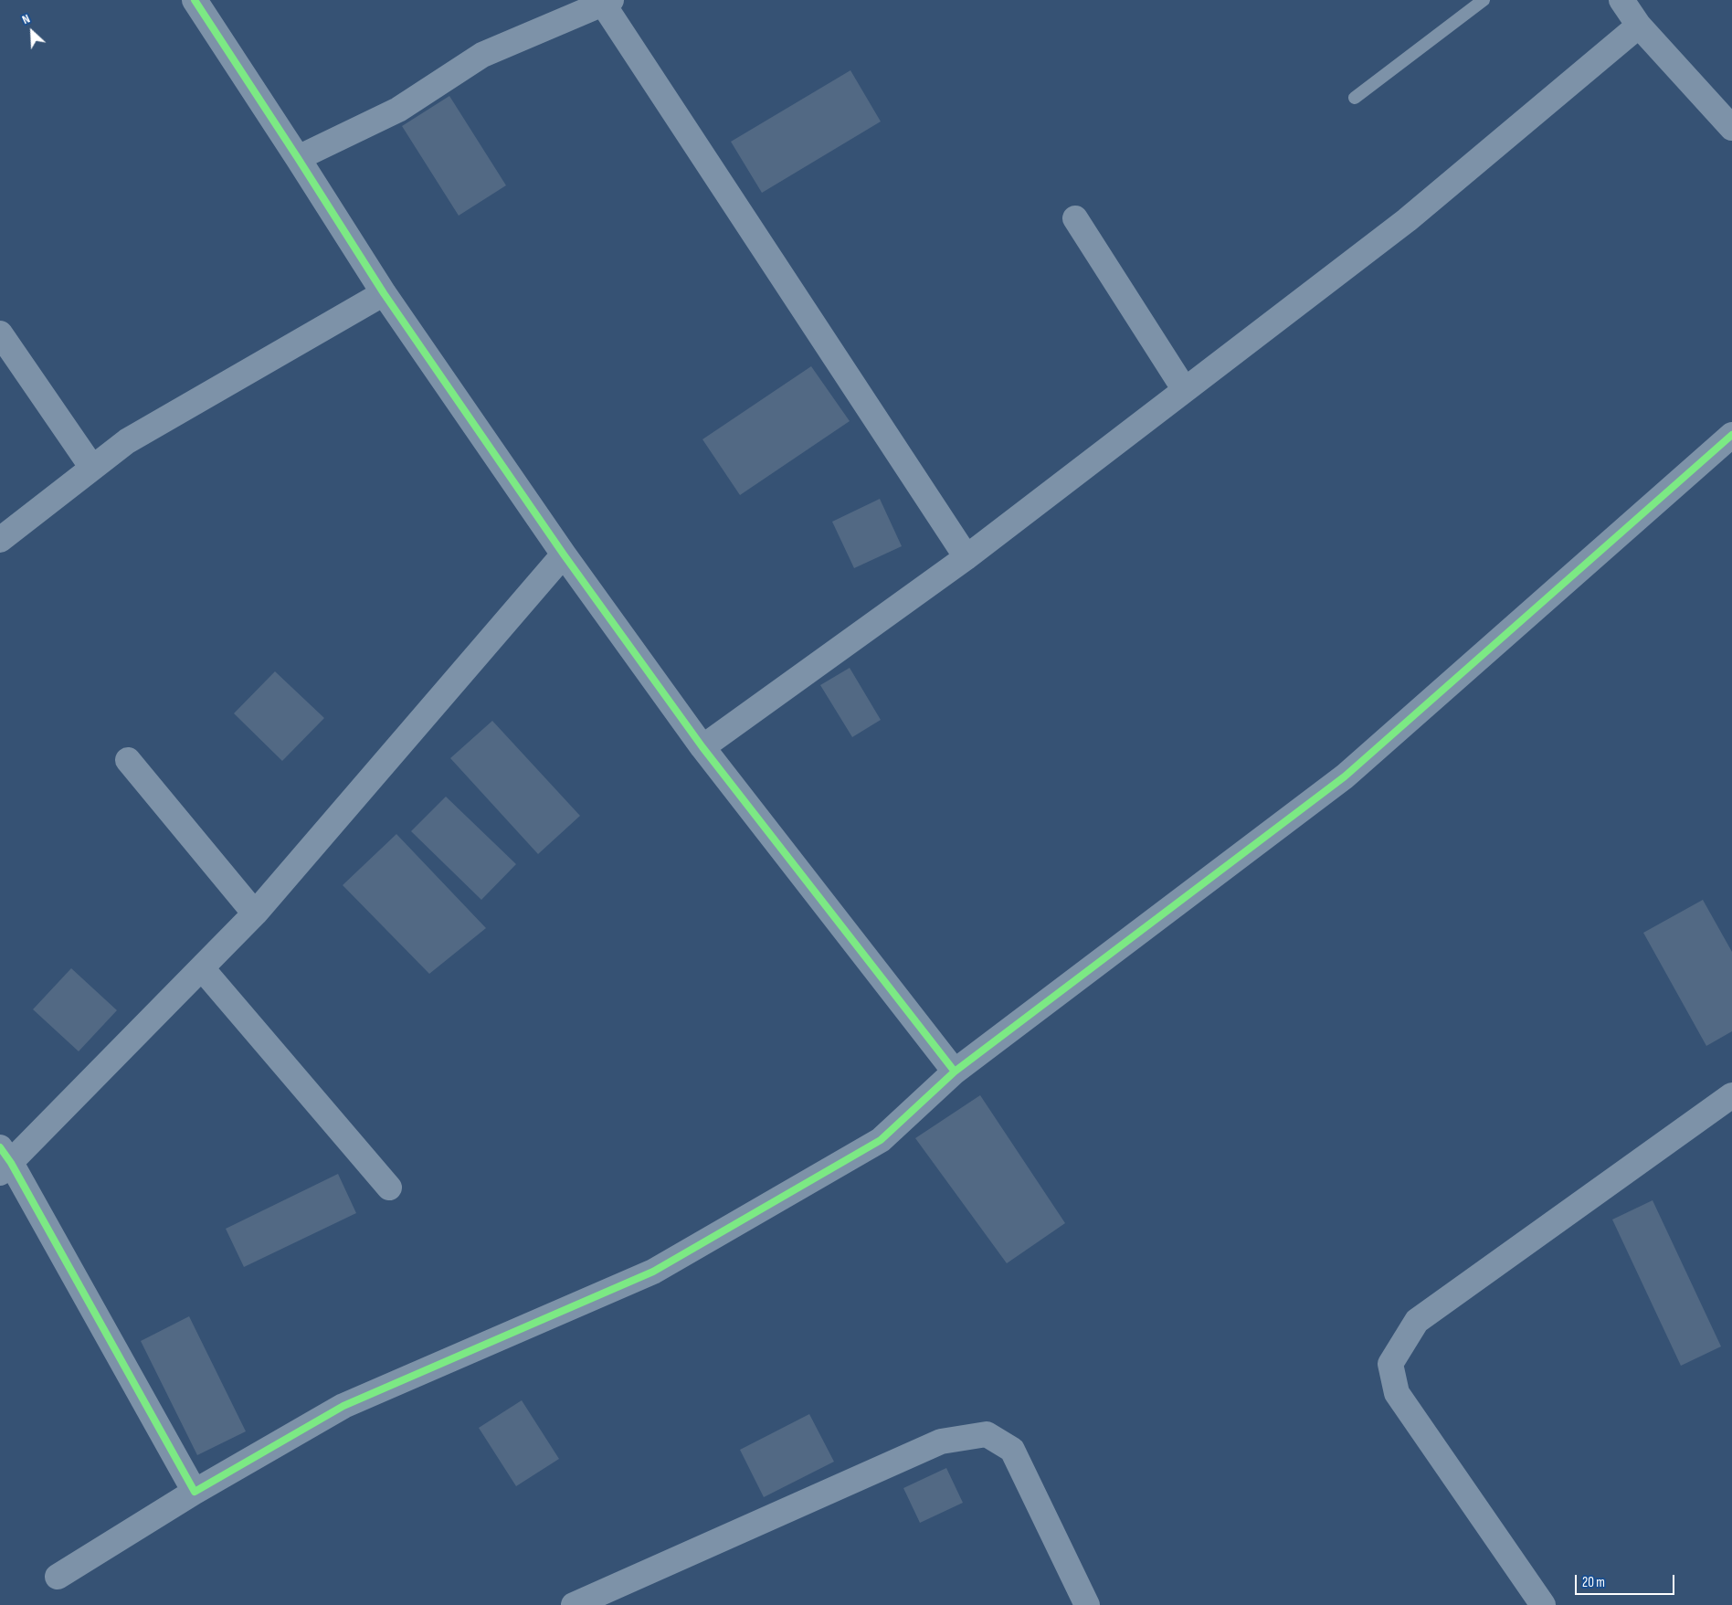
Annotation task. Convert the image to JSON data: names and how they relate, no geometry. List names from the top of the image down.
{
  "scale_bar": "20 m",
  "north": "top left"
}
